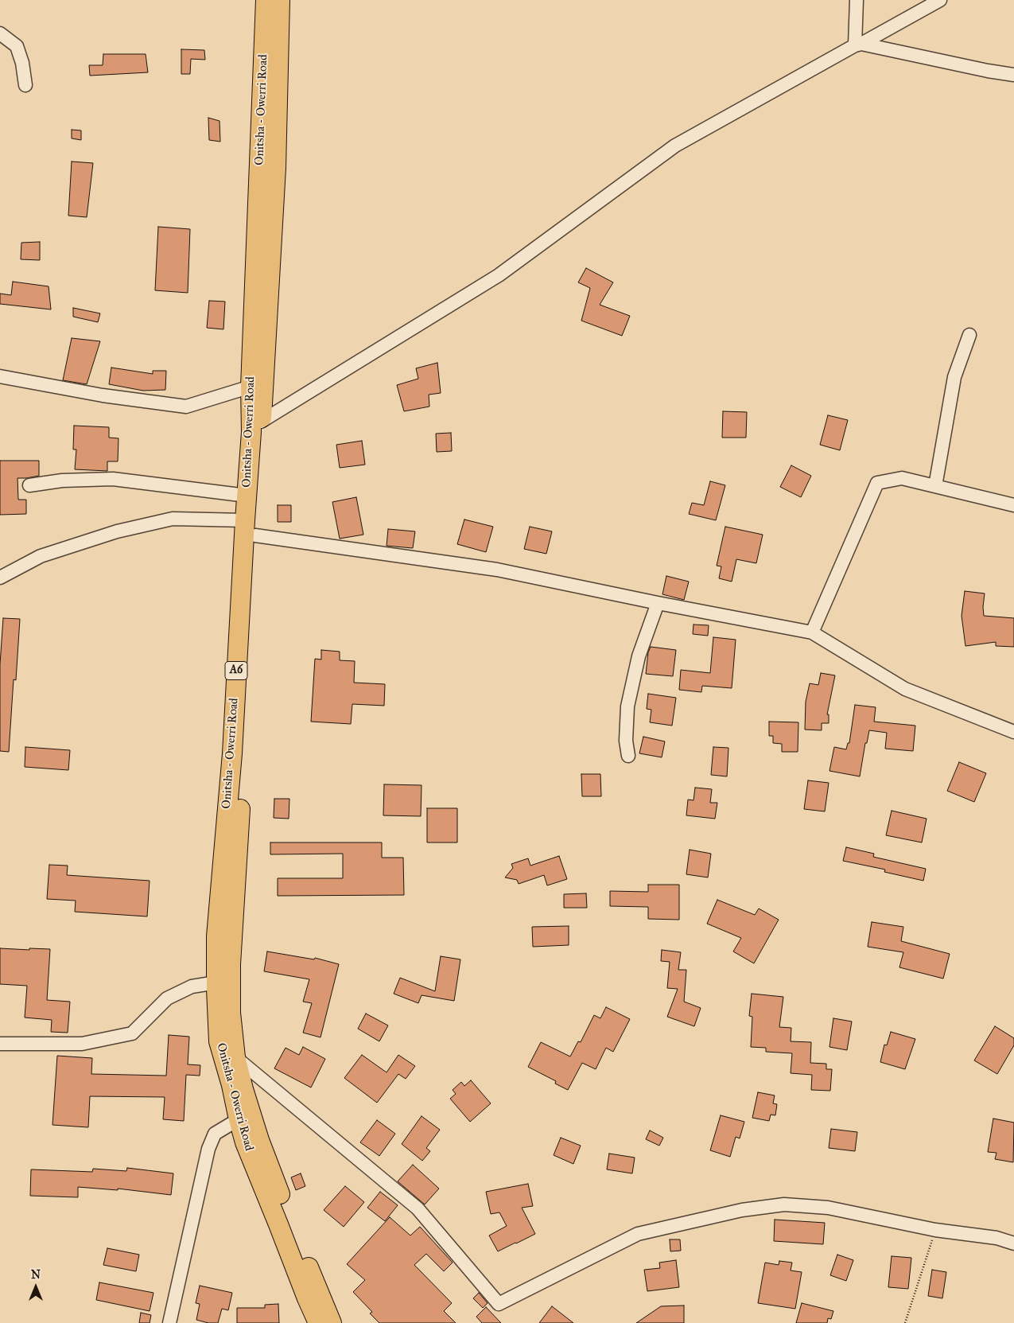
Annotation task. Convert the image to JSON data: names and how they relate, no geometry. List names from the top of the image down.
{
  "streets": {
    "highway": ["Onitsha - Owerri Road", "A6"]
  },
  "north": "top"
}
